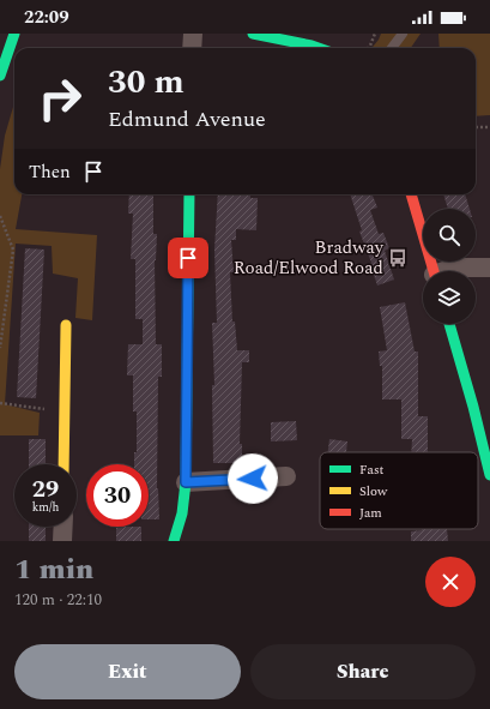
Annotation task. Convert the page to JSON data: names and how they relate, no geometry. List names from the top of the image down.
{
  "places": {
    "bus stop": ["Bradway Road/Elwood Road"]
  },
  "legend": ["Fast", "Slow", "Jam"],
  "page": {
    "status": "22:09",
    "turn": ["30 m", "Edmund Avenue"],
    "then": "Then",
    "speed": "29 km/h",
    "limit": "30",
    "heading": ["1 min", "120 m · 22:10"],
    "buttons": ["Exit", "Share"]
  }
}
